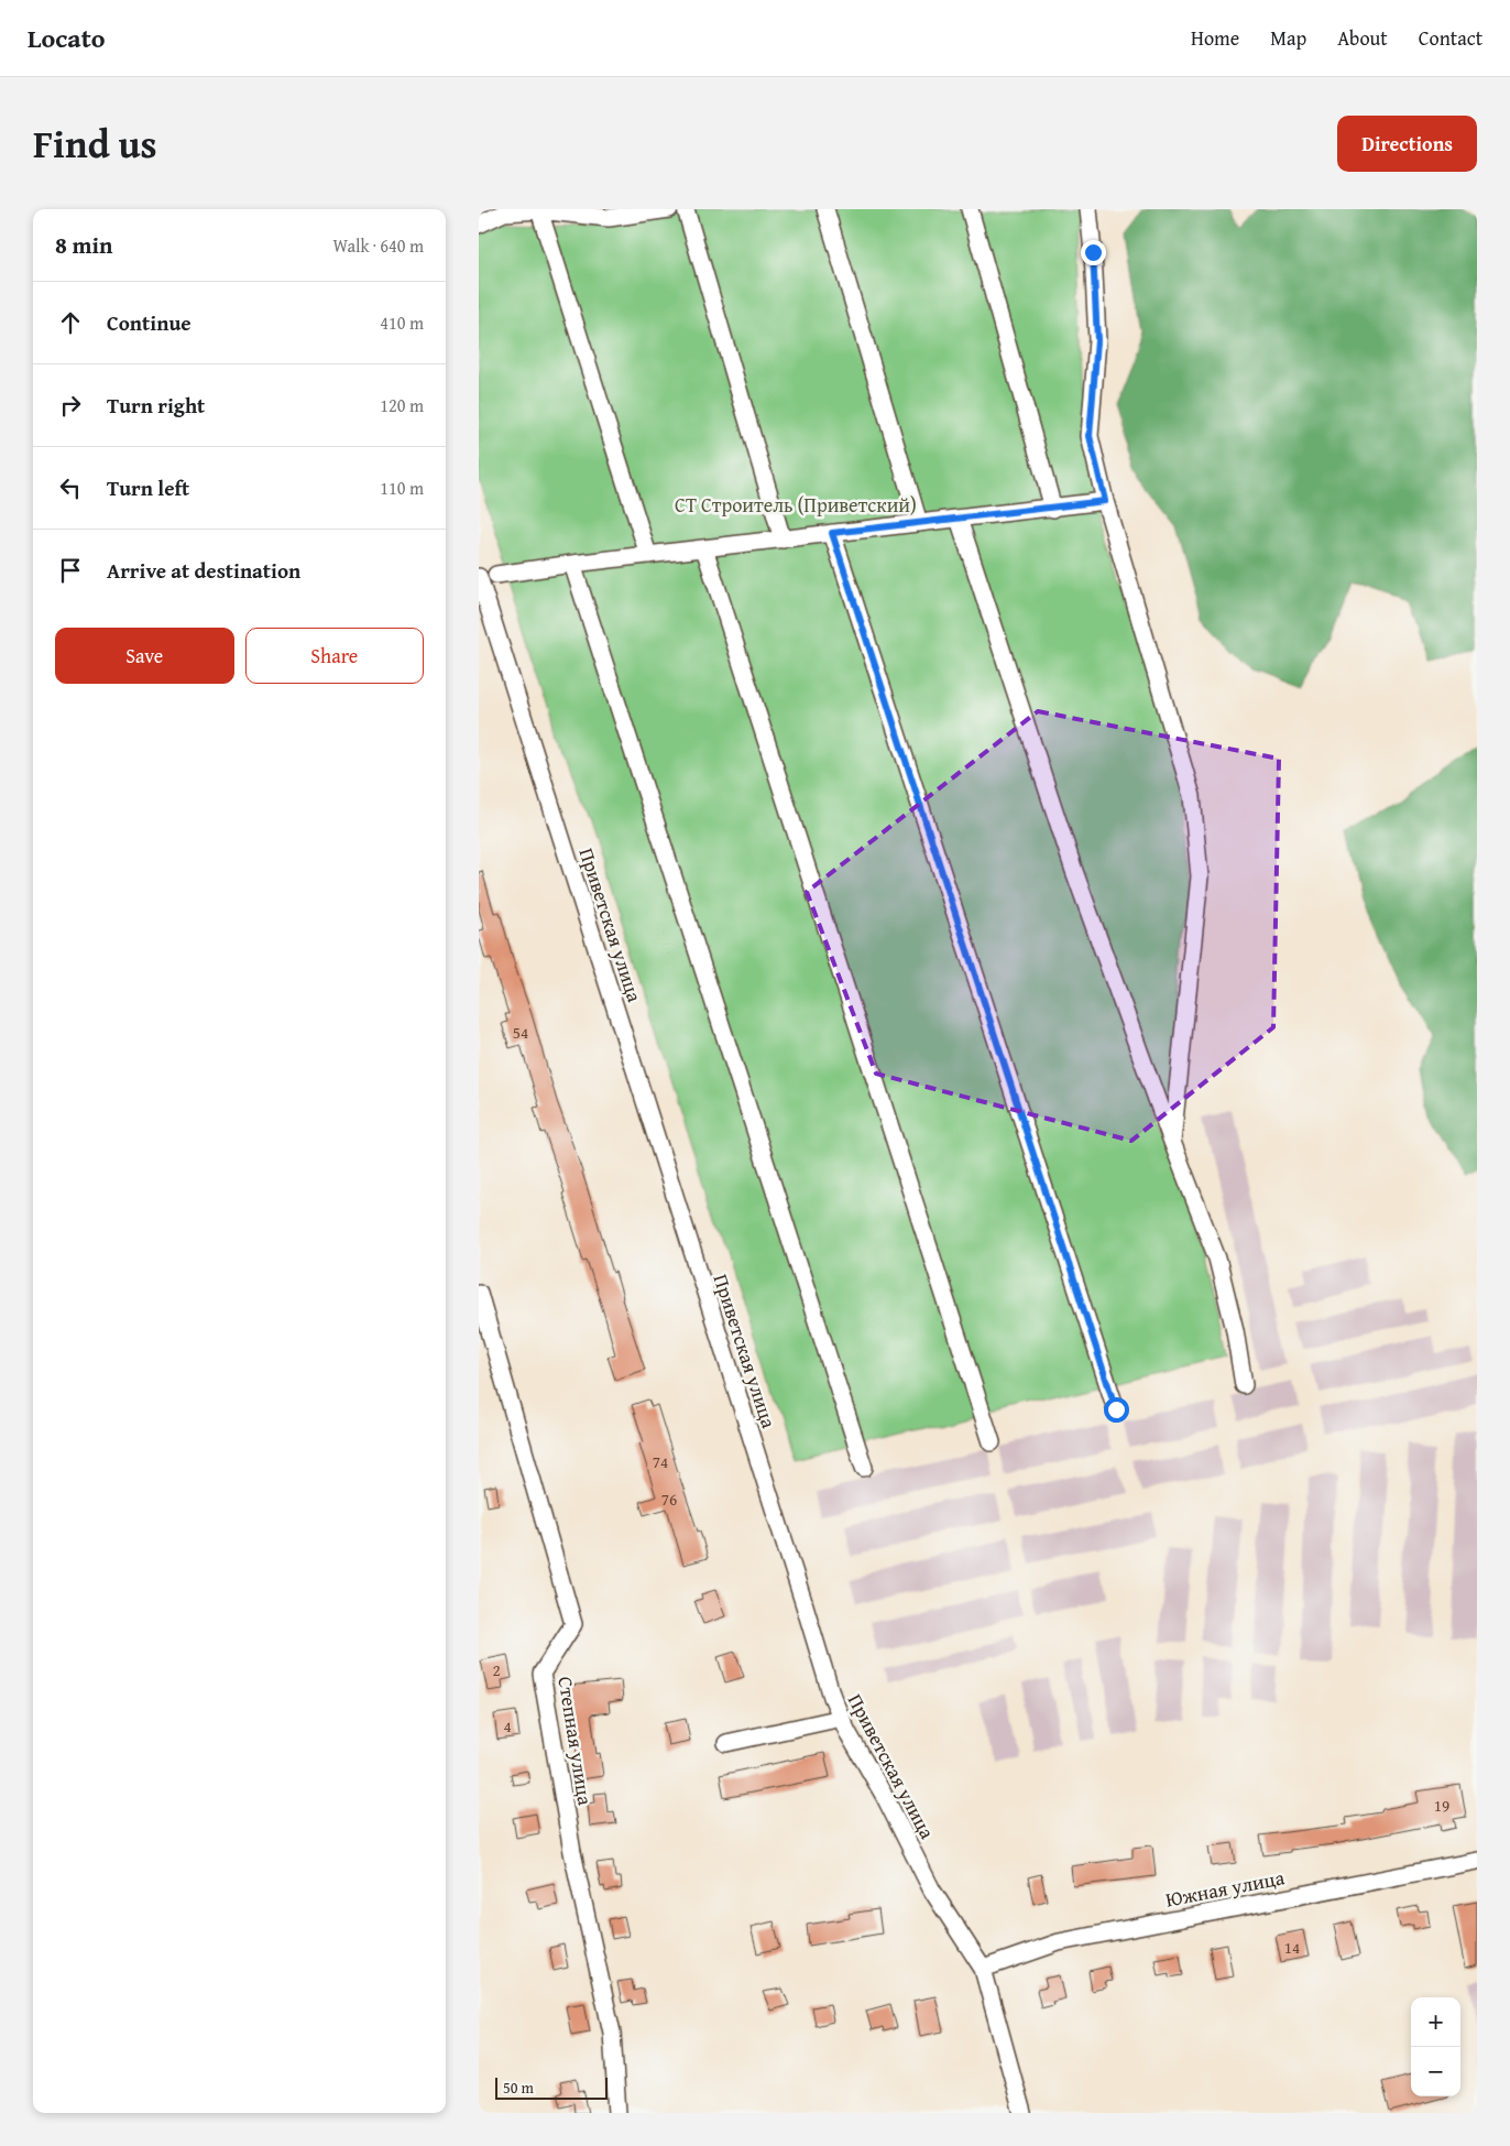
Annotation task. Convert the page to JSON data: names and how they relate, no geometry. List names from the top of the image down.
{
  "streets": {
    "street": ["Приветская улица", "Степная улица", "Южная улица"]
  },
  "crossings": [
    ["Приветская улица", "Южная улица"]
  ],
  "parks": ["СТ Строитель (Приветский)"],
  "house_numbers": [
    "54",
    "74",
    "76",
    "2",
    "4",
    "19",
    "14"
  ],
  "scale_bar": "50 m",
  "page": {
    "header": "Locato",
    "nav": [
      "Home",
      "Map",
      "About",
      "Contact"
    ],
    "title": "Find us",
    "buttons": [
      "Directions",
      ["Save", "Share"]
    ],
    "heading": ["8 min", "Walk · 640 m"],
    "list": [
      ["Continue", "410 m"],
      ["Turn right", "120 m"],
      ["Turn left", "110 m"],
      "Arrive at destination"
    ],
    "map_buttons": ["+", "−"],
    "scale": "50 m"
  }
}
